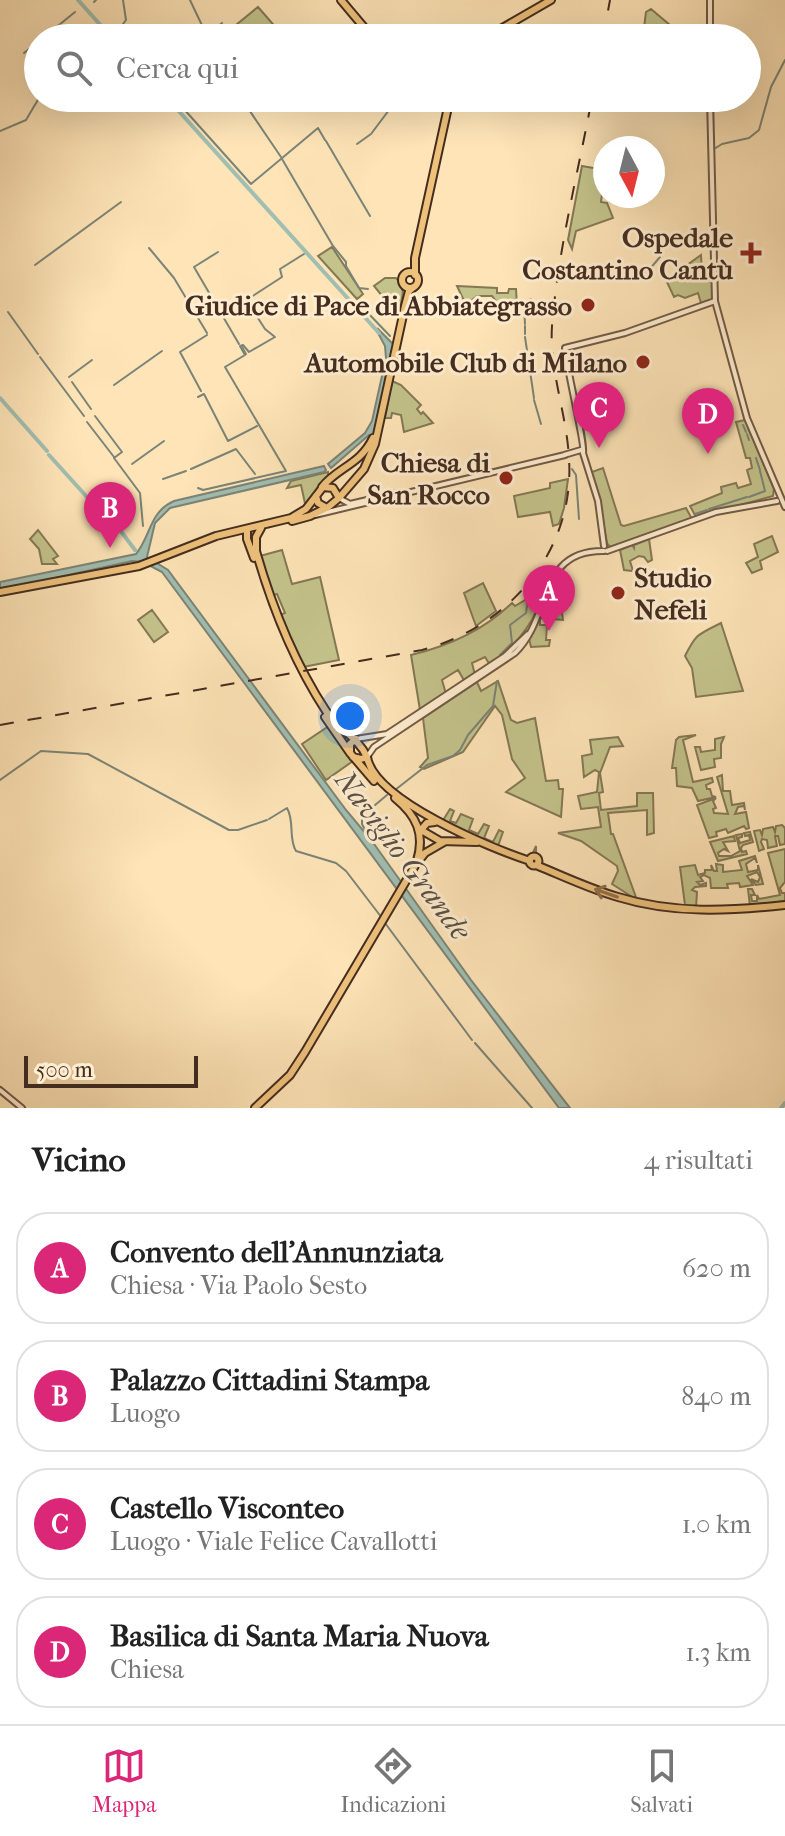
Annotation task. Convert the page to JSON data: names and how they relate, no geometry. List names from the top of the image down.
{
  "water": ["Naviglio Grande"],
  "places": {
    "health": ["Ospedale Costantino Cantù"],
    "other": [
      "Giudice di Pace di Abbiategrasso",
      "Automobile Club di Milano",
      "Chiesa di San Rocco",
      "Studio Nefeli"
    ]
  },
  "scale_bar": "500 m",
  "north": "bottom",
  "page": {
    "search": "Cerca qui",
    "pins": [
      "C",
      "D",
      "B",
      "A"
    ],
    "scale": "500 m",
    "heading": ["Vicino", "4 risultati"],
    "list": [
      {
        "mark": "A",
        "name": "Convento dell'Annunziata",
        "note": "Chiesa · Via Paolo Sesto",
        "value": "620 m"
      },
      {
        "mark": "B",
        "name": "Palazzo Cittadini Stampa",
        "note": "Luogo",
        "value": "840 m"
      },
      {
        "mark": "C",
        "name": "Castello Visconteo",
        "note": "Luogo · Viale Felice Cavallotti",
        "value": "1.0 km"
      },
      {
        "mark": "D",
        "name": "Basilica di Santa Maria Nuova",
        "note": "Chiesa",
        "value": "1.3 km"
      }
    ],
    "nav": ["Mappa", "Indicazioni", "Salvati"]
  }
}
